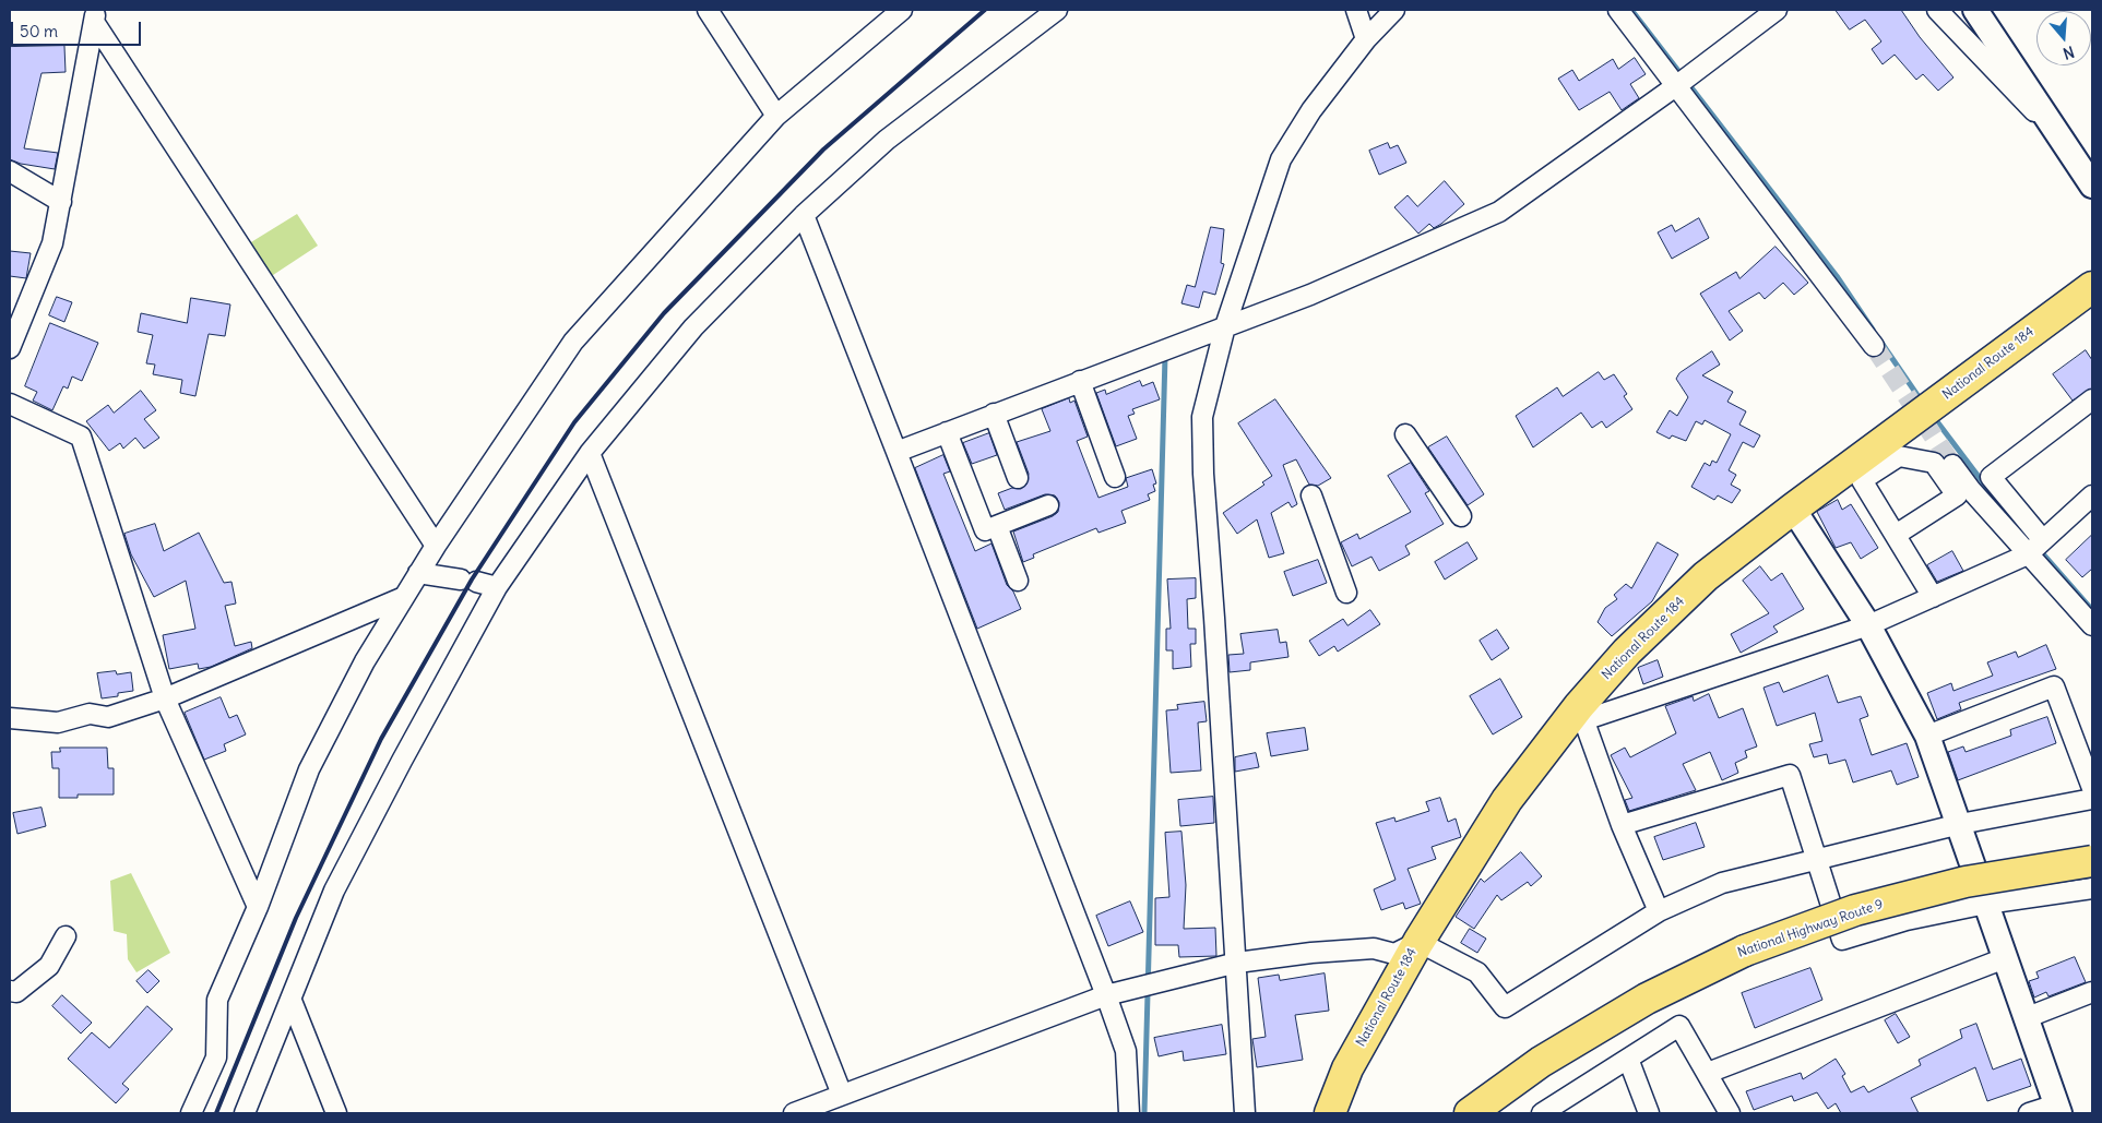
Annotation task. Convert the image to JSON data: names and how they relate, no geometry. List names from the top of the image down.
{
  "streets": {
    "highway": ["National Route 184", "National Highway Route 9"]
  },
  "scale_bar": "50 m",
  "north": "bottom"
}
